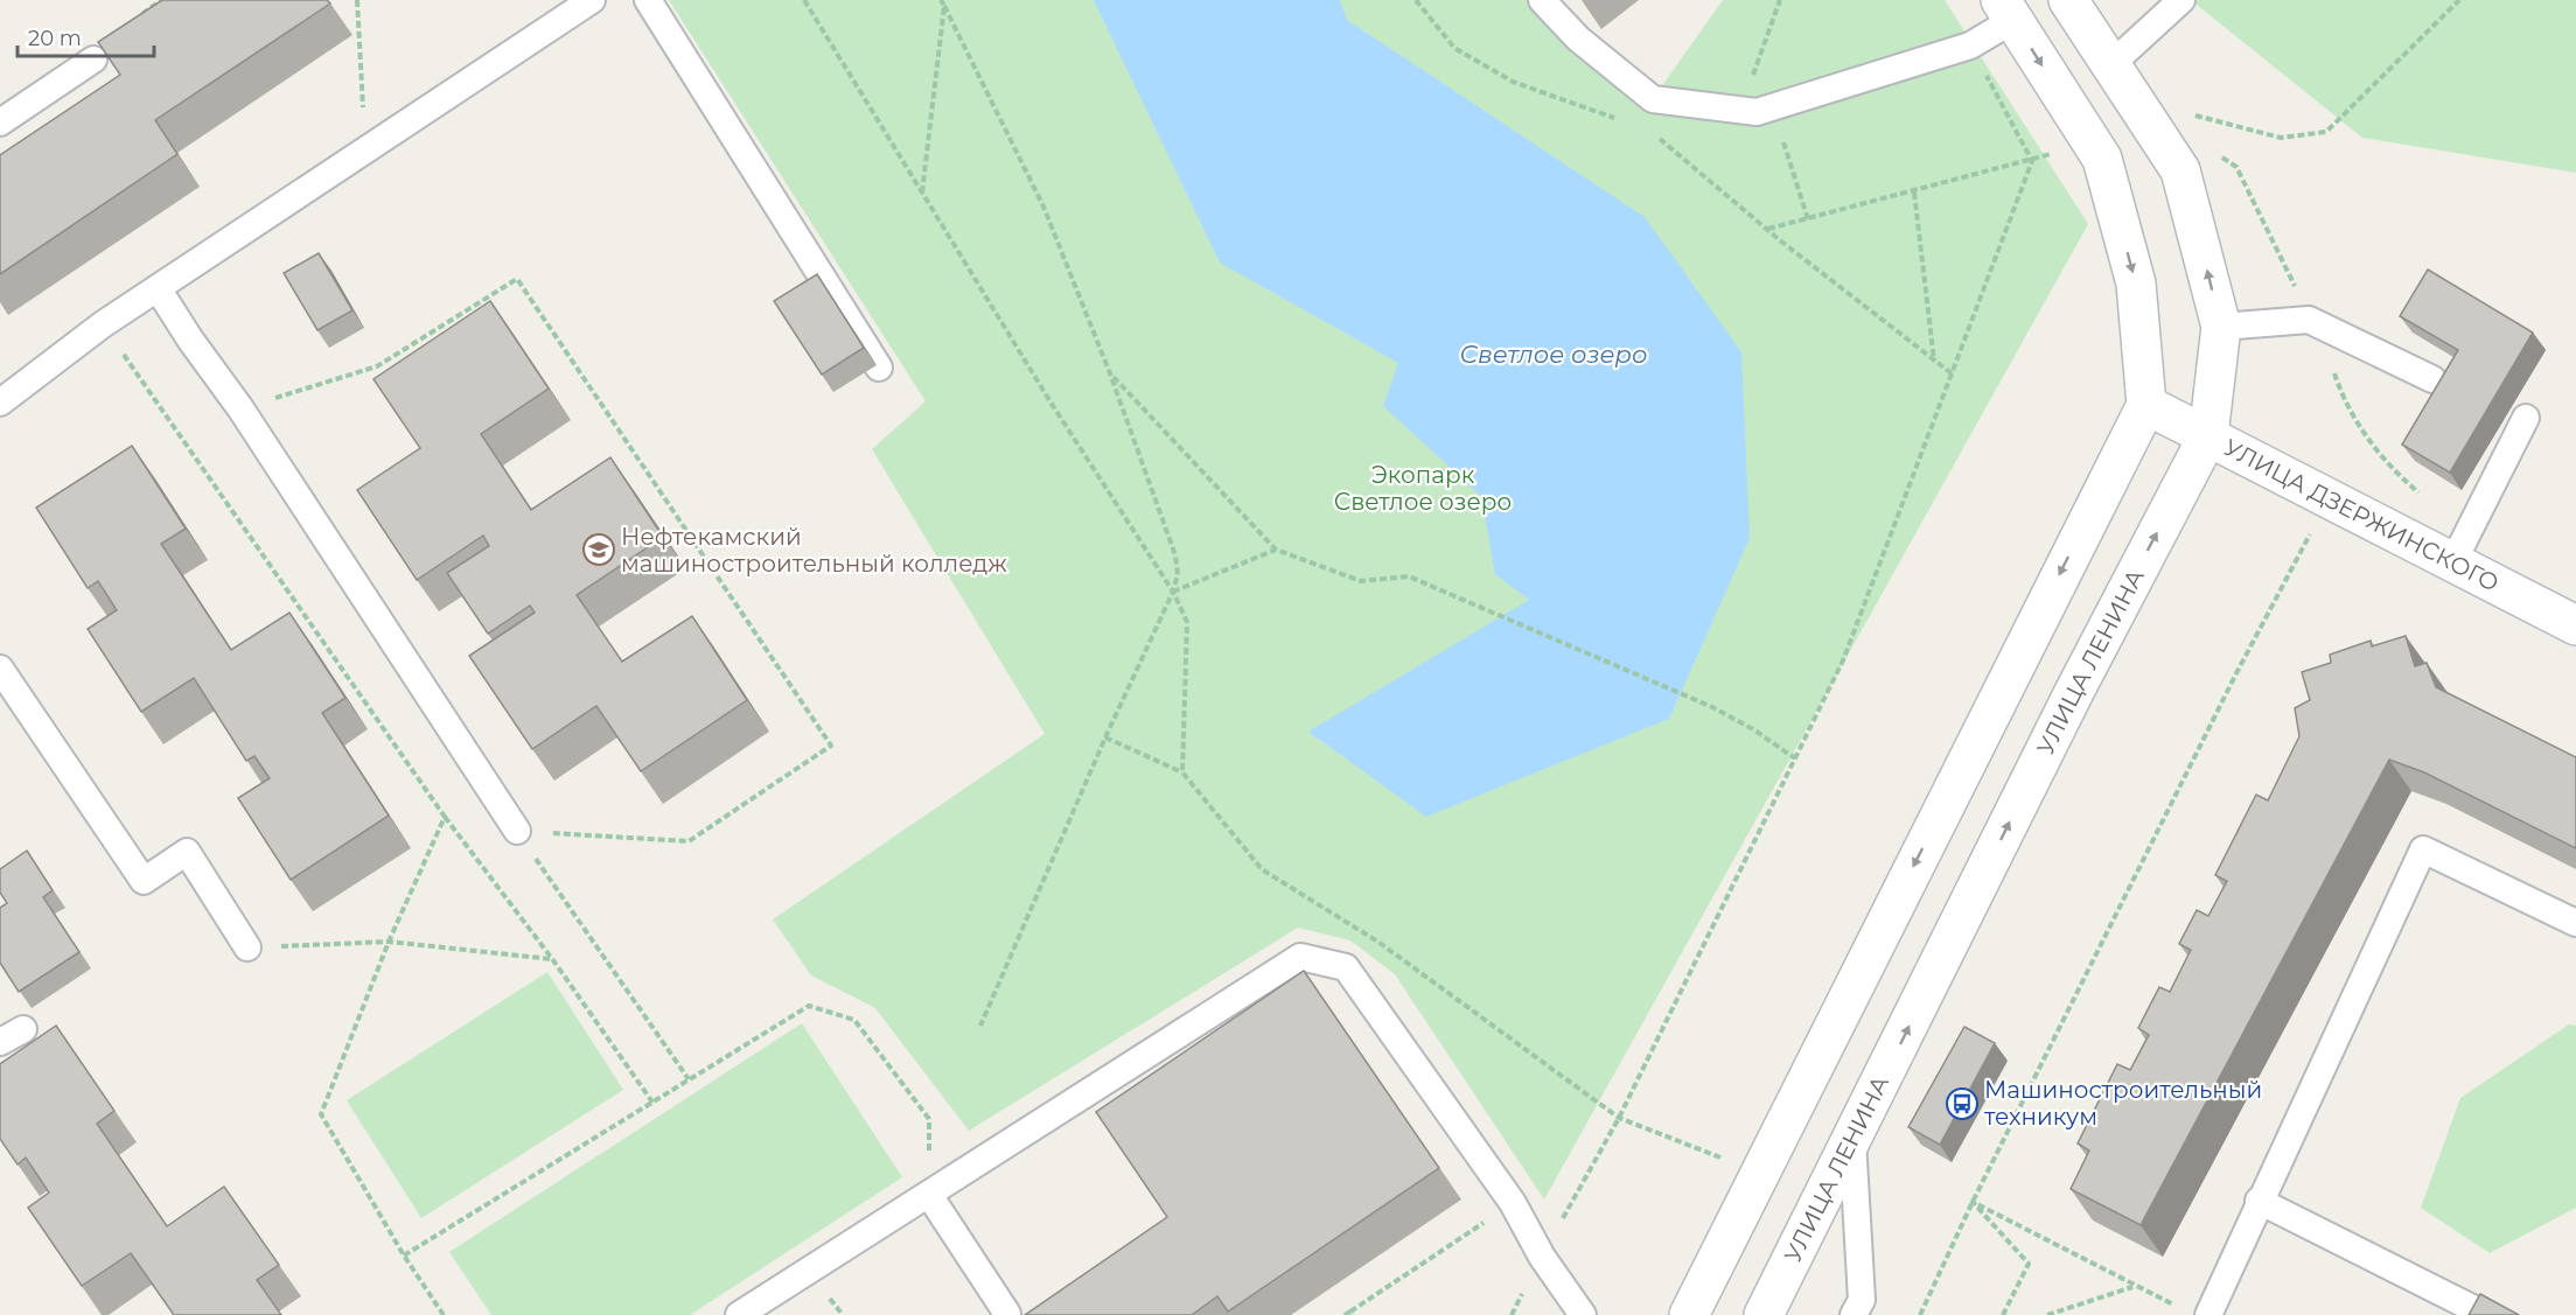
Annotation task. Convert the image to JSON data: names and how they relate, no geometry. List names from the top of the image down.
{
  "streets": {
    "main road": ["УЛИЦА ДЗЕРЖИНСКОГО", "УЛИЦА ЛЕНИНА"]
  },
  "crossings": [
    ["УЛИЦА ДЗЕРЖИНСКОГО", "УЛИЦА ЛЕНИНА"]
  ],
  "water": ["Светлое озеро"],
  "parks": ["Экопарк Светлое озеро"],
  "places": {
    "school or university": ["Нефтекамский машиностроительный колледж"],
    "bus stop": ["Машиностроительный техникум"]
  },
  "scale_bar": "20 m"
}
